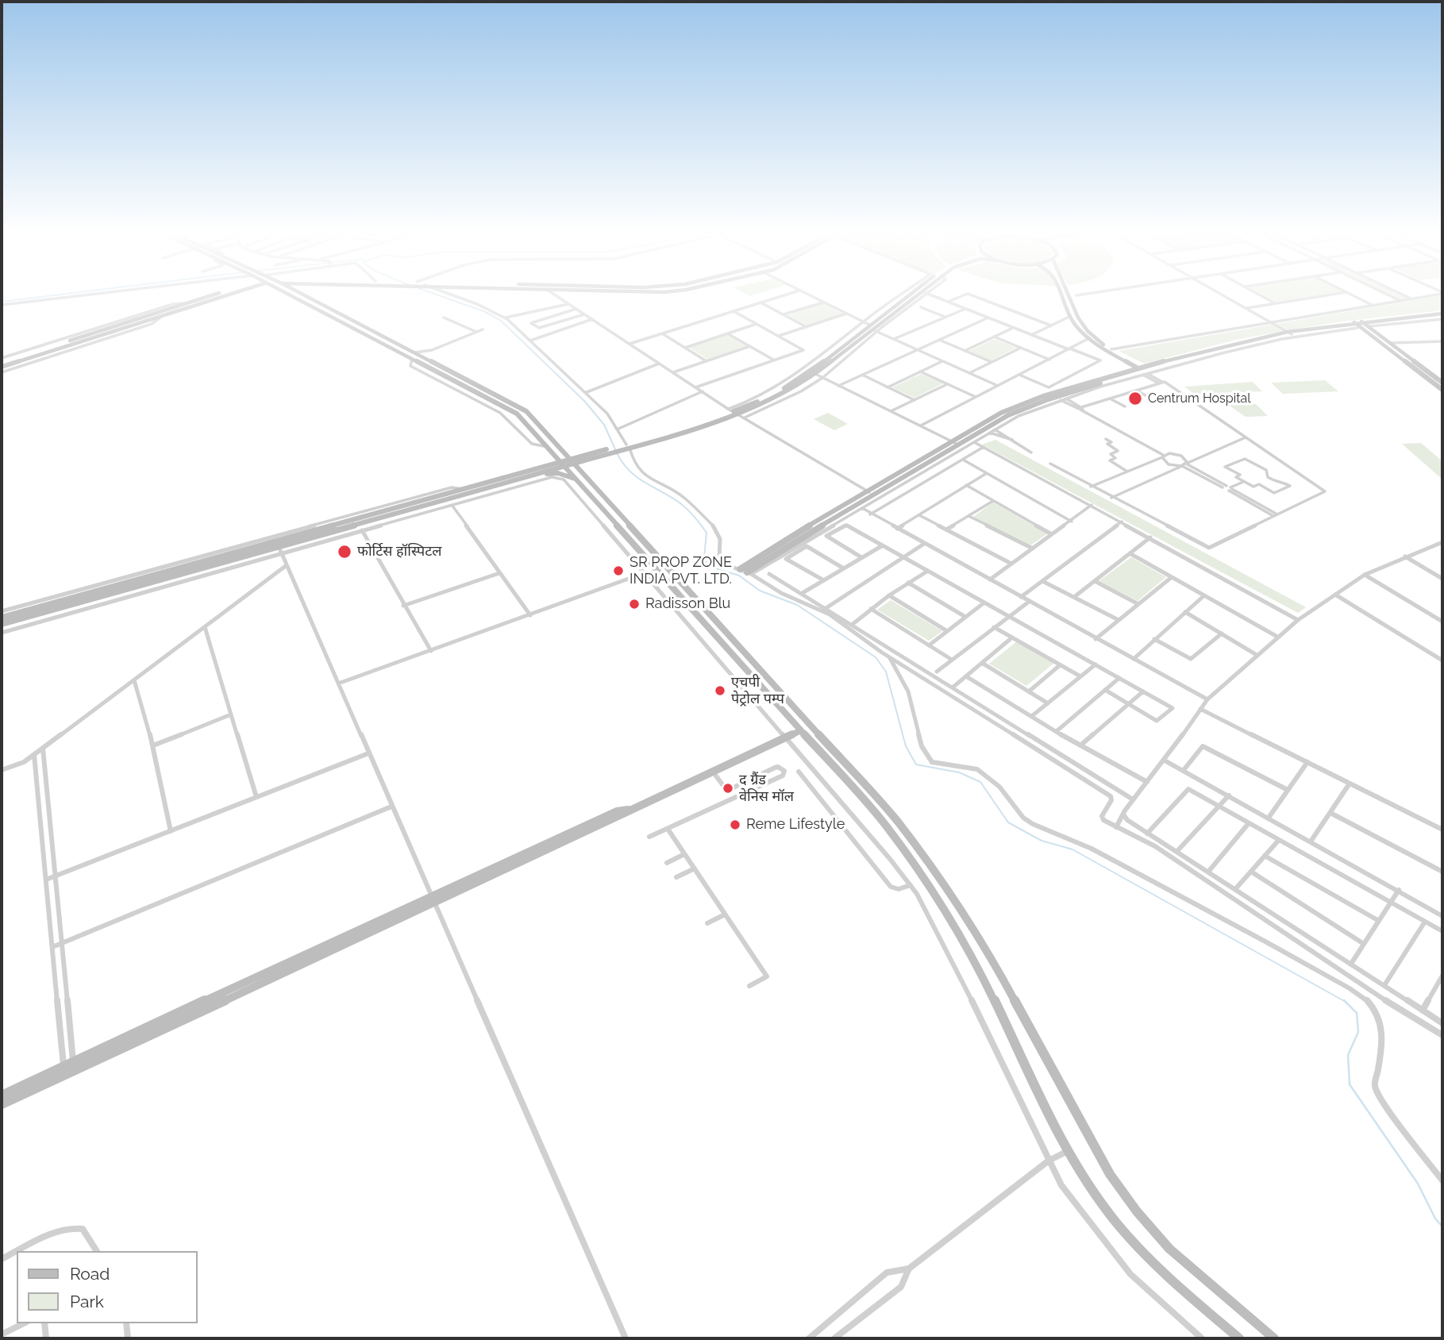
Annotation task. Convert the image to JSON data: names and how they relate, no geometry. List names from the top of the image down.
{
  "places": [
    "Centrum Hospital",
    "फोर्टिस हॉस्पिटल",
    "SR PROP ZONE INDIA PVT. LTD.",
    "Radisson Blu",
    "एचपी पेट्रोल पम्प",
    "द ग्रैंड वेनिस मॉल",
    "Reme Lifestyle"
  ],
  "legend": ["Road", "Park"]
}
